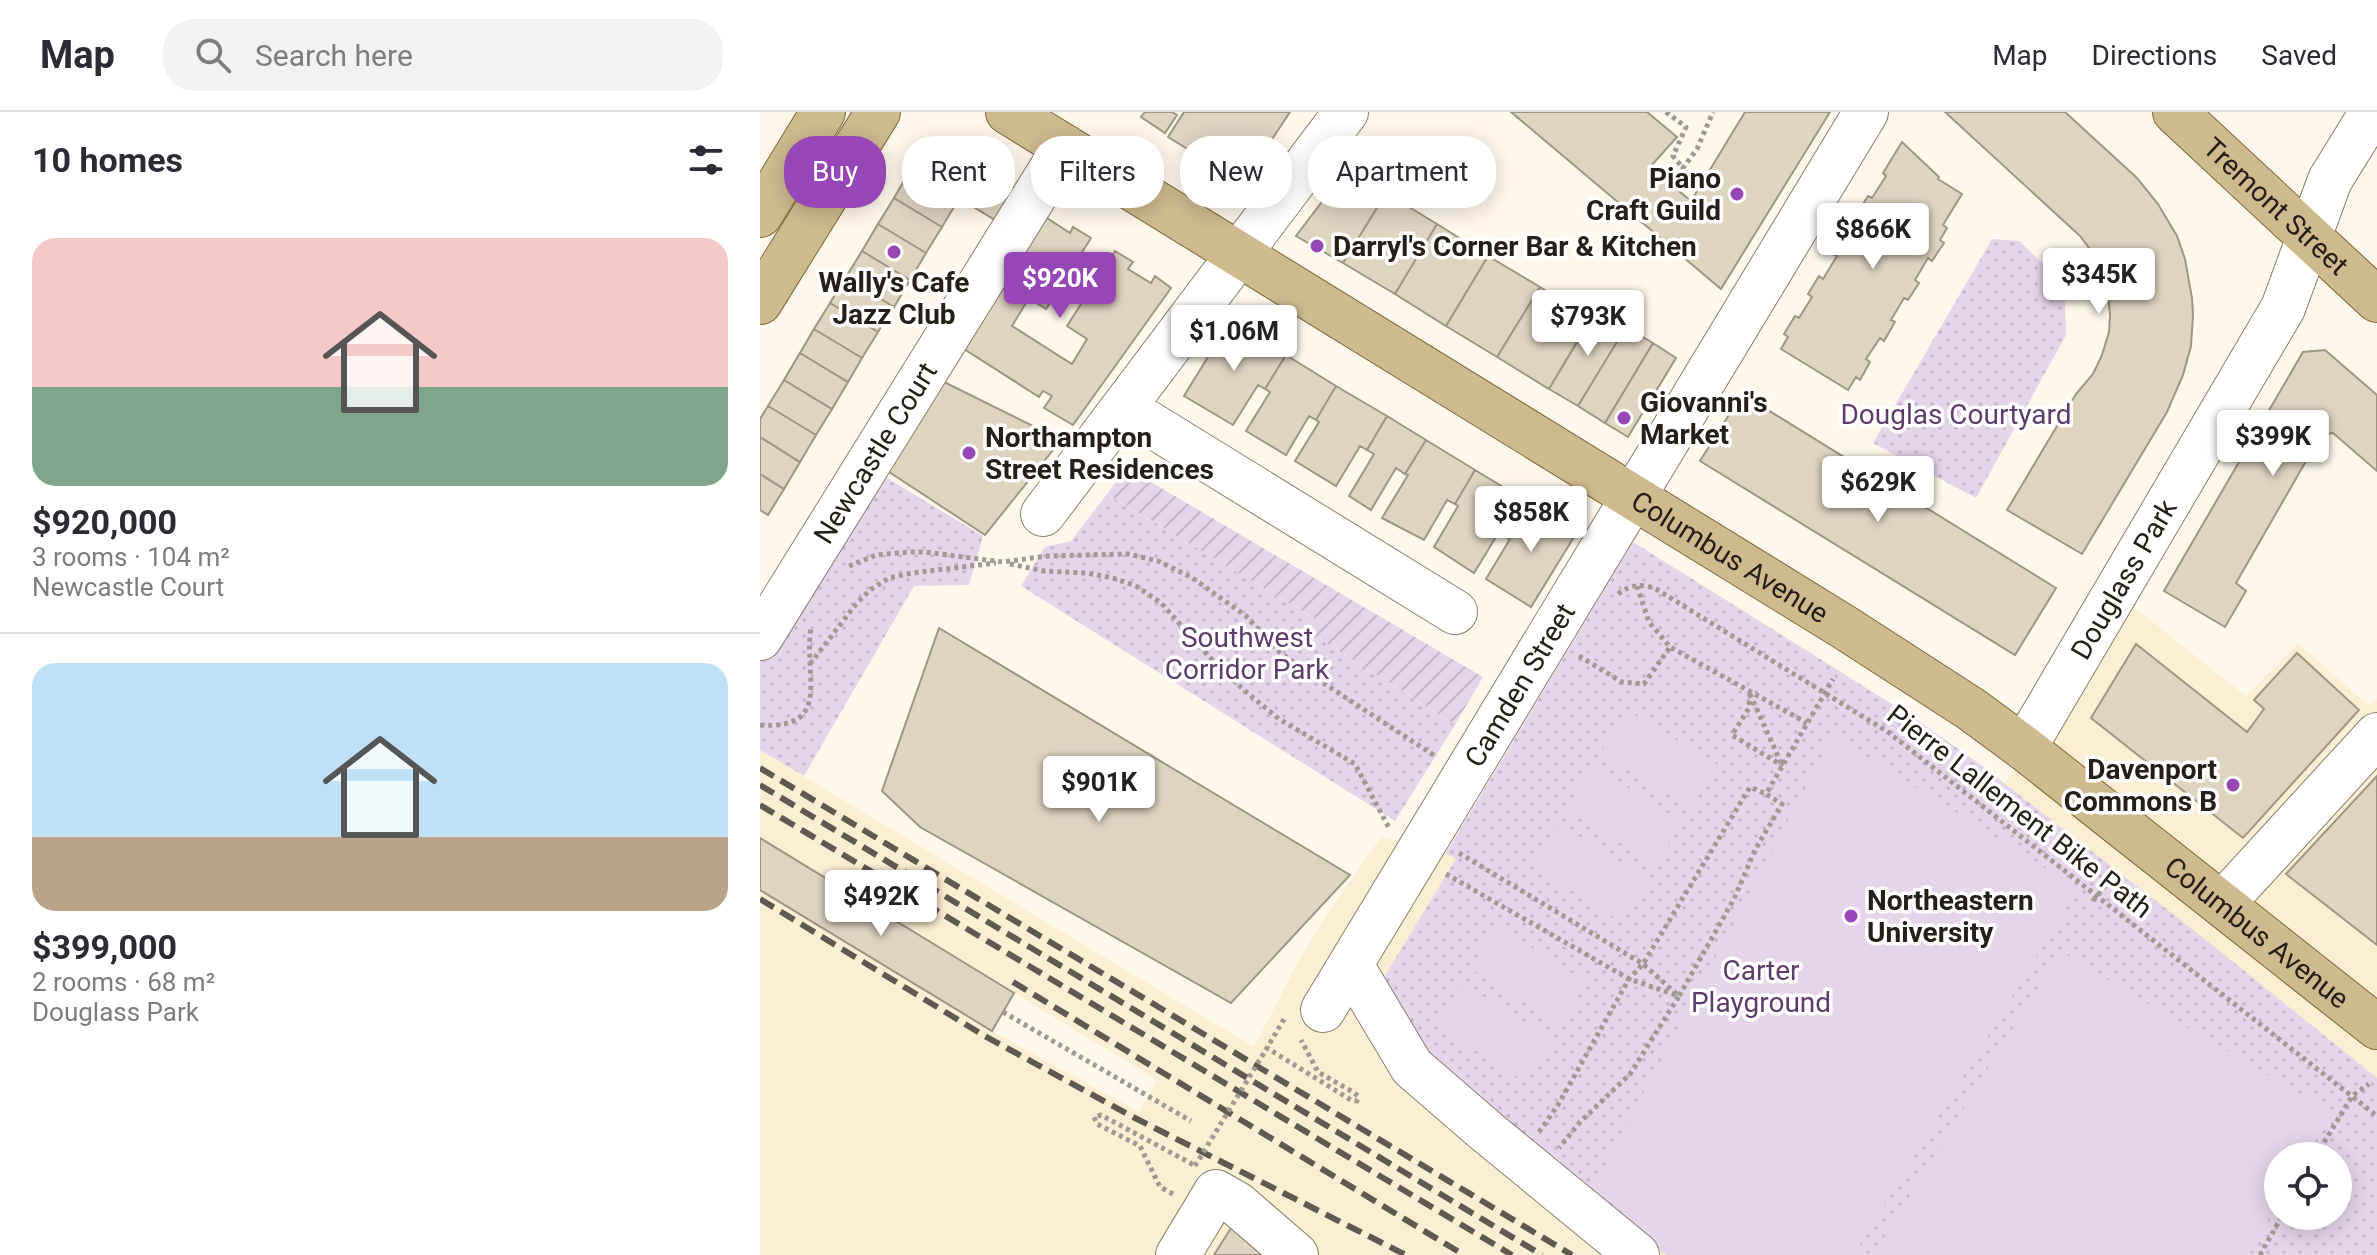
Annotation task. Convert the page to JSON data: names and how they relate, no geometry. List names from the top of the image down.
{
  "streets": {
    "main road": ["Tremont Street", "Columbus Avenue"],
    "street": ["Newcastle Court", "Douglass Park", "Camden Street"],
    "path": ["Pierre Lallement Bike Path"]
  },
  "crossings": [
    ["Tremont Street", "Douglass Park"],
    ["Columbus Avenue", "Douglass Park"],
    ["Columbus Avenue", "Camden Street"]
  ],
  "parks": ["Douglas Courtyard", "Southwest Corridor Park", "Carter Playground"],
  "places": [
    "Piano Craft Guild",
    "Darryl's Corner Bar & Kitchen",
    "Wally's Cafe Jazz Club",
    "Giovanni's Market",
    "Northampton Street Residences",
    "Davenport Commons B",
    "Northeastern University"
  ],
  "page": {
    "header": "Map",
    "search": "Search here",
    "nav": ["Map", "Directions", "Saved"],
    "heading": "10 homes",
    "chip": [
      "Buy",
      "Rent",
      "Filters",
      "New",
      "Apartment"
    ],
    "price": [
      "$866K",
      "$345K",
      "$920K",
      "$793K",
      "$1.06M",
      "$399K",
      "$629K",
      "$858K",
      "$901K",
      "$492K"
    ],
    "list": [
      {
        "name": "$920,000",
        "note": "3 rooms · 104 m² · Newcastle Court"
      },
      {
        "name": "$399,000",
        "note": "2 rooms · 68 m² · Douglass Park"
      }
    ]
  }
}
